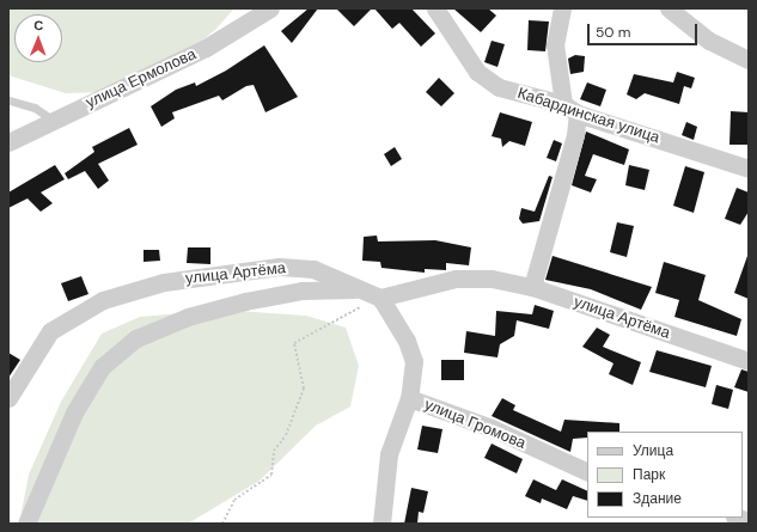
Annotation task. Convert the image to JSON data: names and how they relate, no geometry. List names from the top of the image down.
{
  "streets": {
    "street": [
      "улица Ермолова",
      "Кабардинская улица",
      "улица Артёма",
      "улица Громова"
    ]
  },
  "crossings": [
    ["улица Артёма", "улица Громова"]
  ],
  "legend": ["Улица", "Парк", "Здание"],
  "scale_bar": "50 m",
  "north": "top"
}
